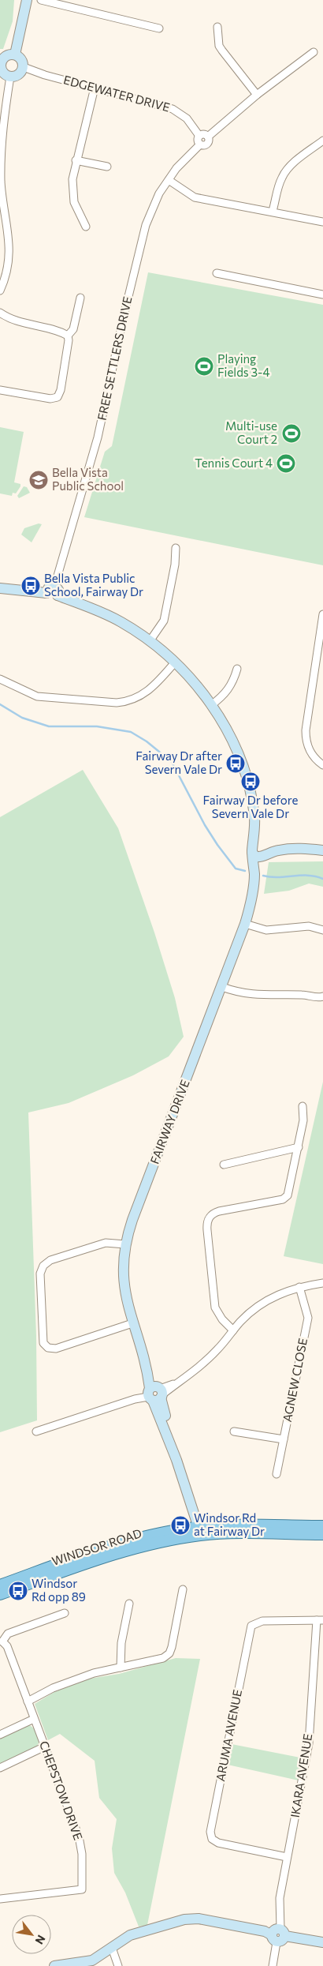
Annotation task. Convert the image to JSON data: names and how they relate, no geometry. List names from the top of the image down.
{
  "streets": {
    "main road": ["WINDSOR ROAD"],
    "street": [
      "EDGEWATER DRIVE",
      "FREE SETTLERS DRIVE",
      "FAIRWAY DRIVE",
      "AGNEW CLOSE",
      "ARUMA AVENUE",
      "IKARA AVENUE",
      "CHEPSTOW DRIVE"
    ]
  },
  "crossings": [
    ["EDGEWATER DRIVE", "FREE SETTLERS DRIVE"],
    ["FREE SETTLERS DRIVE", "FAIRWAY DRIVE"],
    ["FAIRWAY DRIVE", "WINDSOR ROAD"],
    ["ARUMA AVENUE", "IKARA AVENUE"]
  ],
  "places": {
    "sports": ["Playing Fields 3-4", "Multi-use Court 2", "Tennis Court 4"],
    "school or university": ["Bella Vista Public School"],
    "bus stop": [
      "Bella Vista Public School, Fairway Dr",
      "Fairway Dr after Severn Vale Dr",
      "Fairway Dr before Severn Vale Dr",
      "Windsor Rd at Fairway Dr",
      "Windsor Rd opp 89"
    ]
  },
  "north": "bottom right"
}
